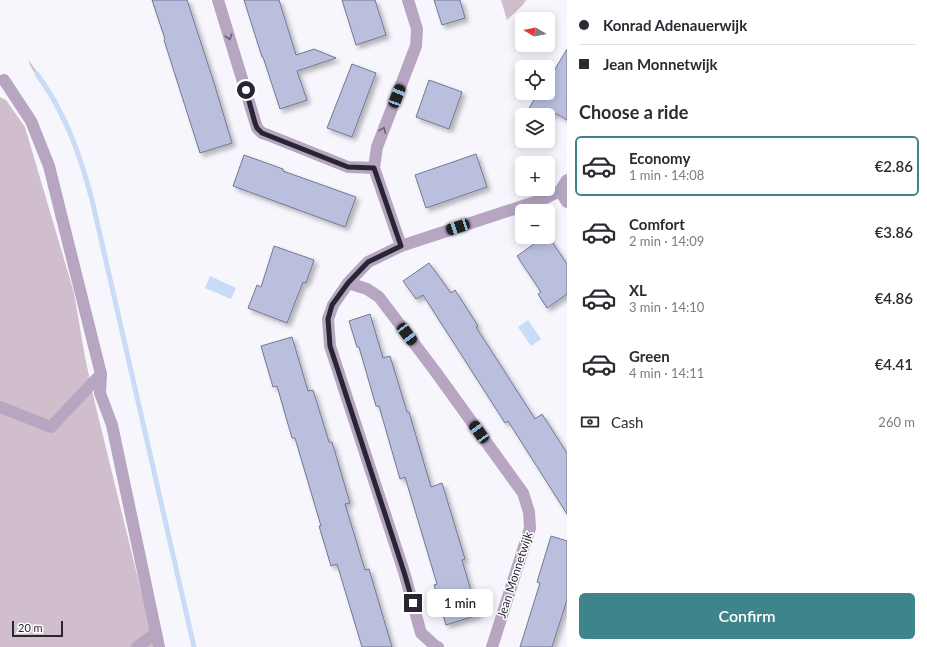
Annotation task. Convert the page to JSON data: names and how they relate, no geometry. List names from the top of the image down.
{
  "streets": {
    "street": ["Jean Monnetwijk"]
  },
  "scale_bar": "20 m",
  "north": "left",
  "page": {
    "banner": ["Konrad Adenauerwijk", "Jean Monnetwijk"],
    "map_buttons": ["+", "−"],
    "heading": "Choose a ride",
    "list": [
      {
        "name": "Economy",
        "note": "1 min · 14:08",
        "value": "€2.86"
      },
      {
        "name": "Comfort",
        "note": "2 min · 14:09",
        "value": "€3.86"
      },
      {
        "name": "XL",
        "note": "3 min · 14:10",
        "value": "€4.86"
      },
      {
        "name": "Green",
        "note": "4 min · 14:11",
        "value": "€4.41"
      }
    ],
    "pay": ["Cash", "260 m"],
    "buttons": "Confirm",
    "bubble": "1 min",
    "scale": "20 m"
  }
}
